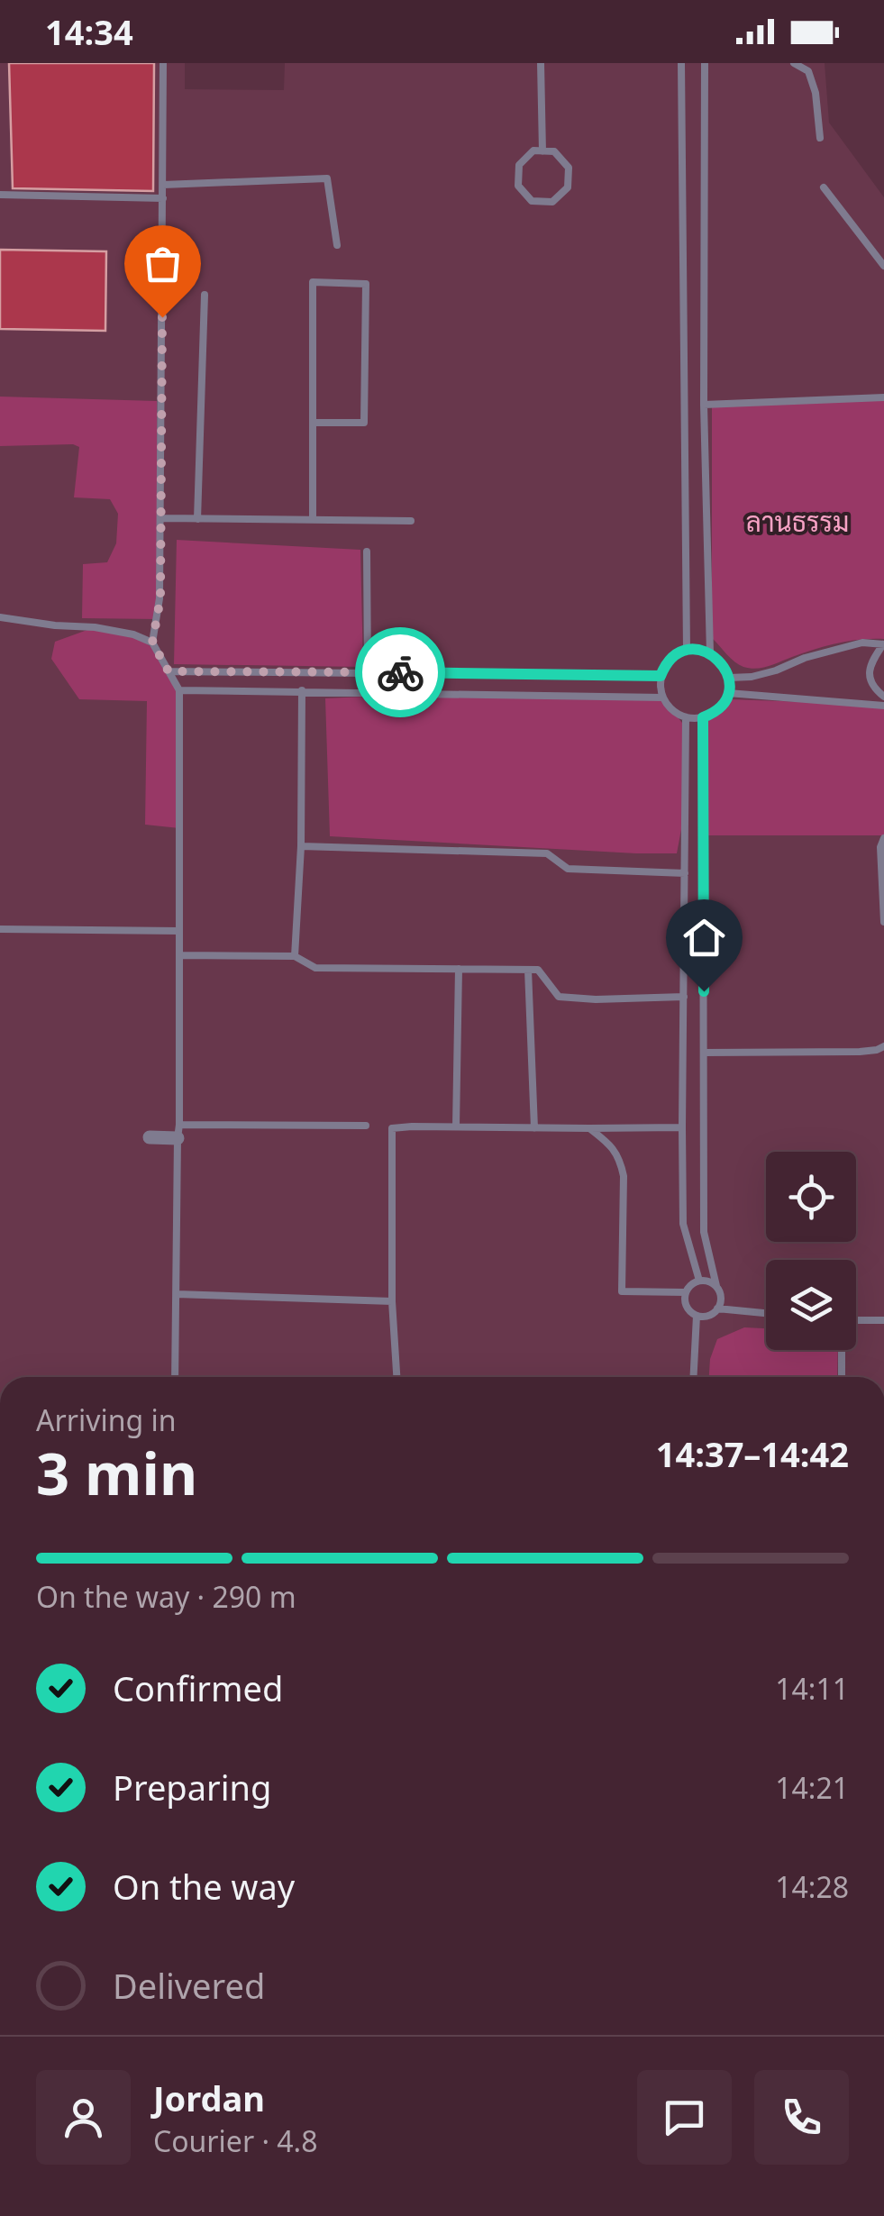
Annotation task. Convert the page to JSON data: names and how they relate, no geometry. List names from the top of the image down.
{
  "parks": ["ลานธรรม"],
  "page": {
    "status": "14:34",
    "heading": ["3 min", "Arriving in", "14:37–14:42"],
    "panel": ["Jordan", "Courier · 4.8"],
    "bar": "On the way · 290 m",
    "list": [
      ["Confirmed", "14:11"],
      ["Preparing", "14:21"],
      ["On the way", "14:28"],
      "Delivered"
    ]
  }
}
